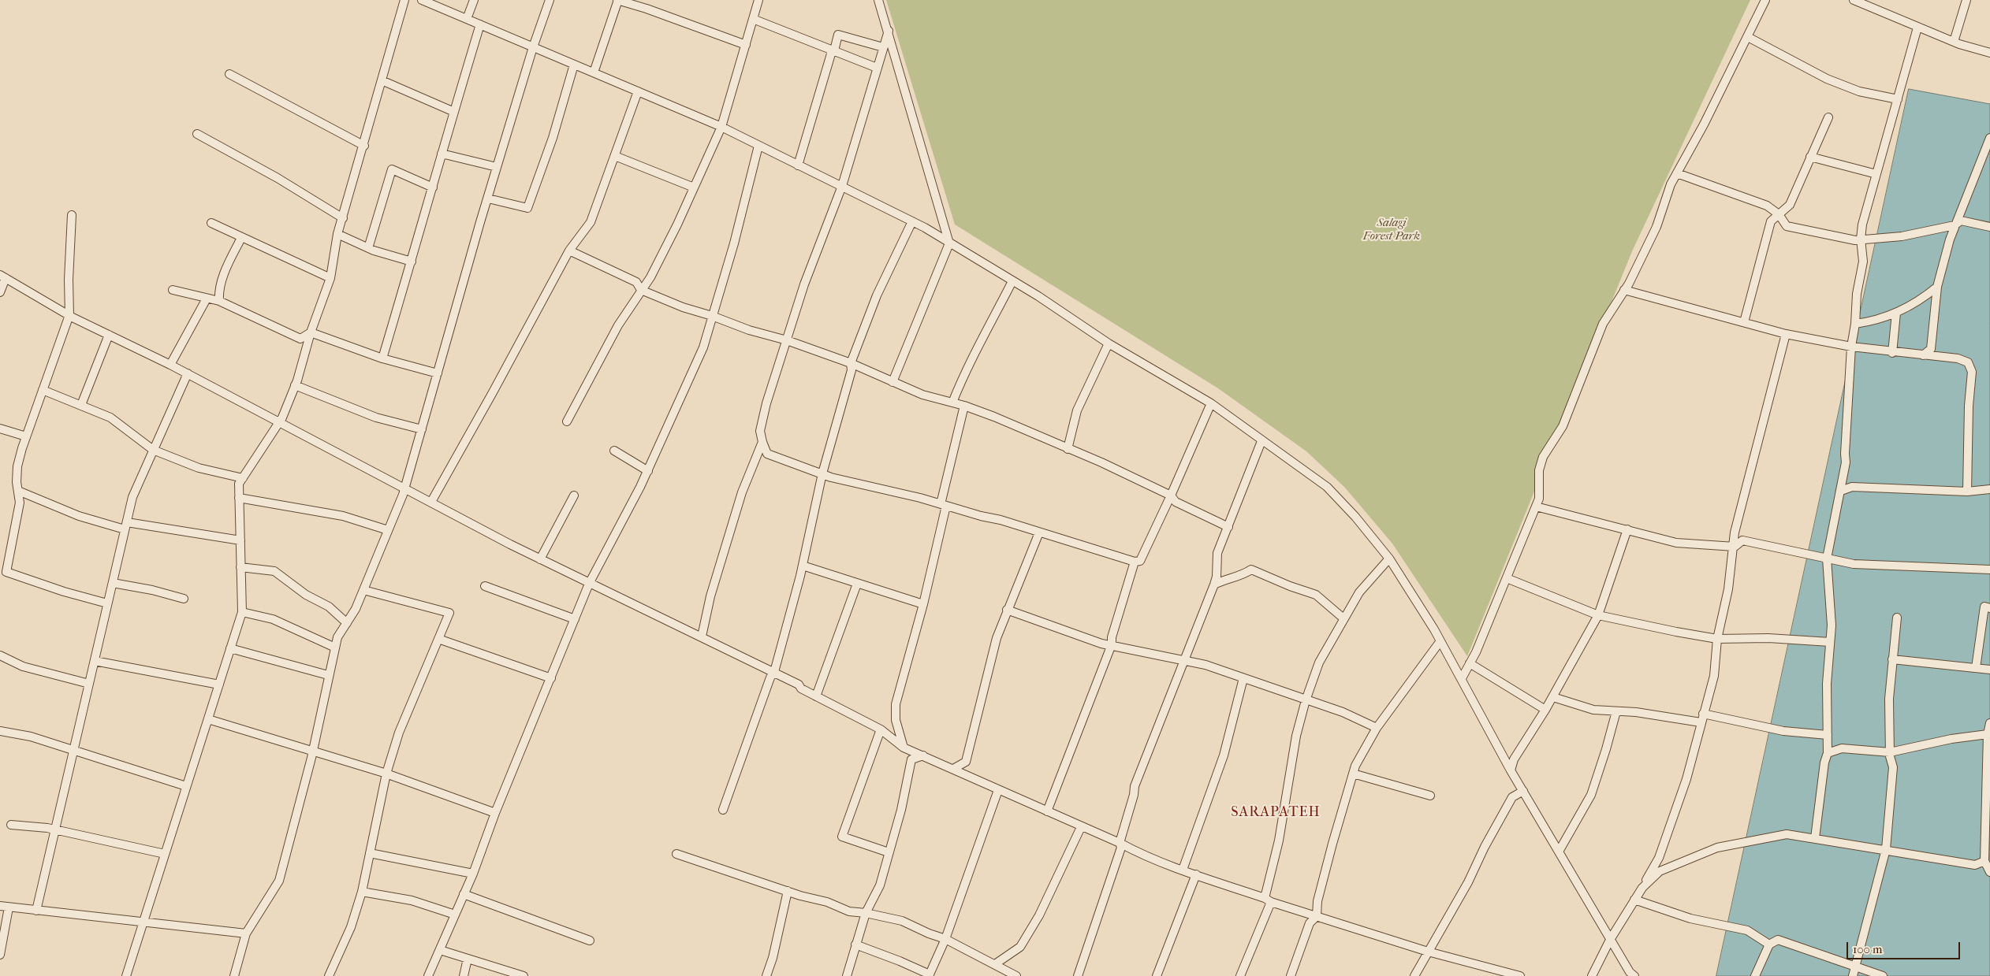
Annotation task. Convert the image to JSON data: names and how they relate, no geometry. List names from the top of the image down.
{
  "districts": ["SARAPATEH"],
  "parks": ["Salagi Forest Park"],
  "scale_bar": "100 m"
}
